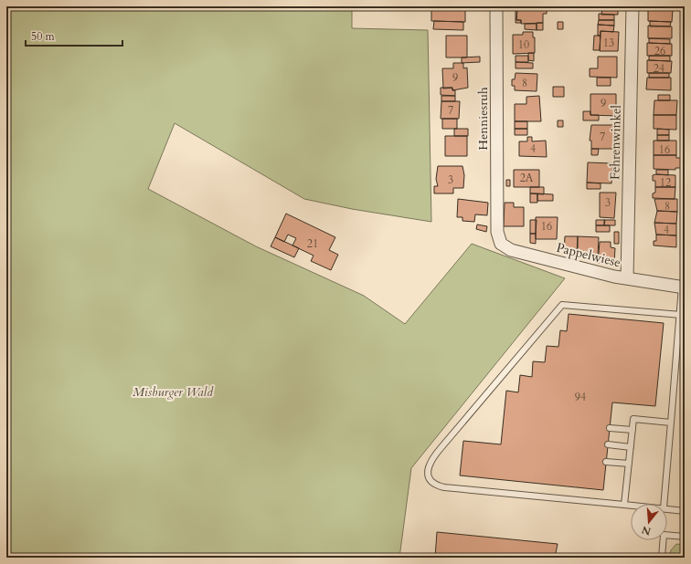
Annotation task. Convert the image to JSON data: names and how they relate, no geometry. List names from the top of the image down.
{
  "streets": {
    "street": ["Henniesruh", "Fehrenwinkel", "Pappelwiese"]
  },
  "crossings": [
    ["Henniesruh", "Pappelwiese"],
    ["Fehrenwinkel", "Pappelwiese"]
  ],
  "parks": ["Misburger Wald"],
  "house_numbers": [
    "13",
    "10",
    "26",
    "24",
    "9",
    "8",
    "9",
    "7",
    "7",
    "4",
    "16",
    "2A",
    "3",
    "12",
    "3",
    "8",
    "16",
    "4",
    "21",
    "94"
  ],
  "scale_bar": "50 m",
  "north": "bottom"
}
